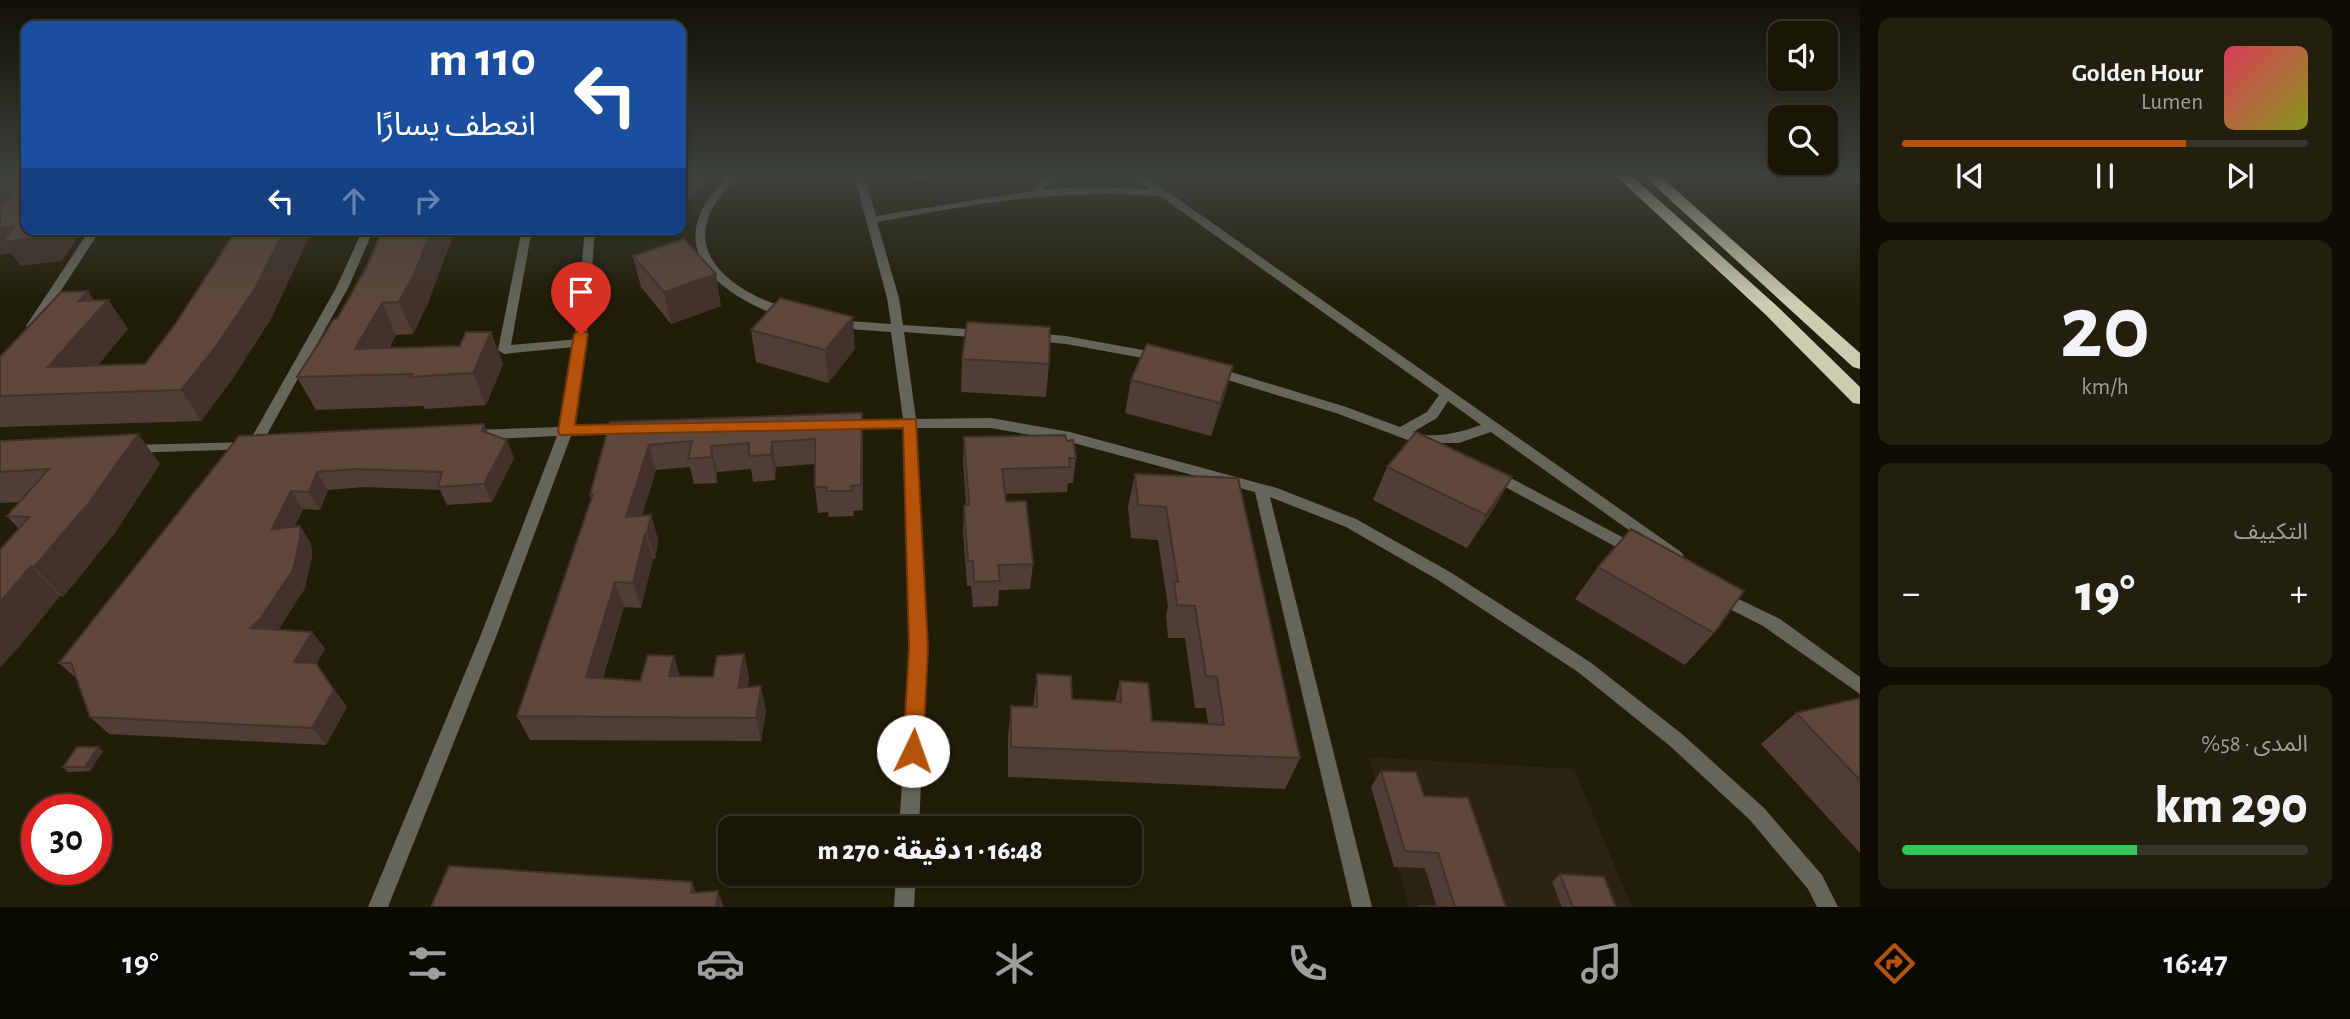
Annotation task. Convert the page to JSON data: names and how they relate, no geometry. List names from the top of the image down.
{
  "page": {
    "turn": ["110 m", "انعطف يسارًا"],
    "song": ["Golden Hour", "Lumen"],
    "tile": [
      ["20", "km/h"],
      "التكييف",
      ["المدى · 58%", "290 km"]
    ],
    "heat": ["−", "19°", "+"],
    "limit": "30",
    "trip": "16:48 · 1 دقيقة · 270 m",
    "tabs": ["16:47", "19°"]
  }
}
